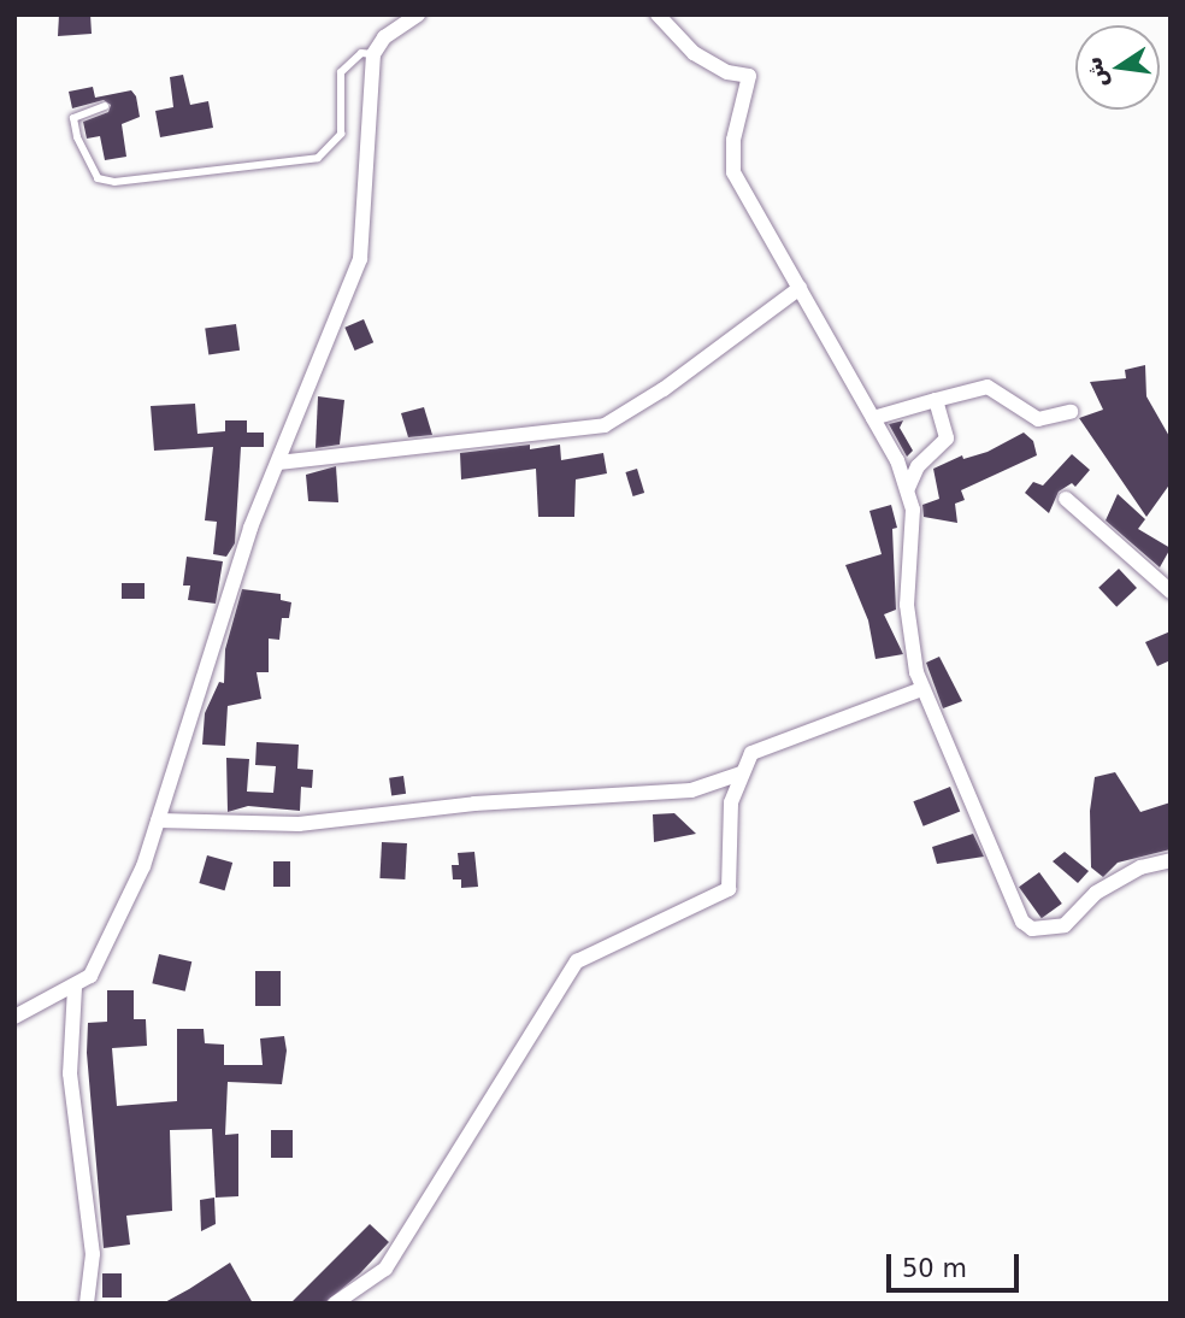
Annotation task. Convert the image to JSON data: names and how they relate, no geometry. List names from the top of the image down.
{
  "scale_bar": "50 m",
  "north": "left"
}
